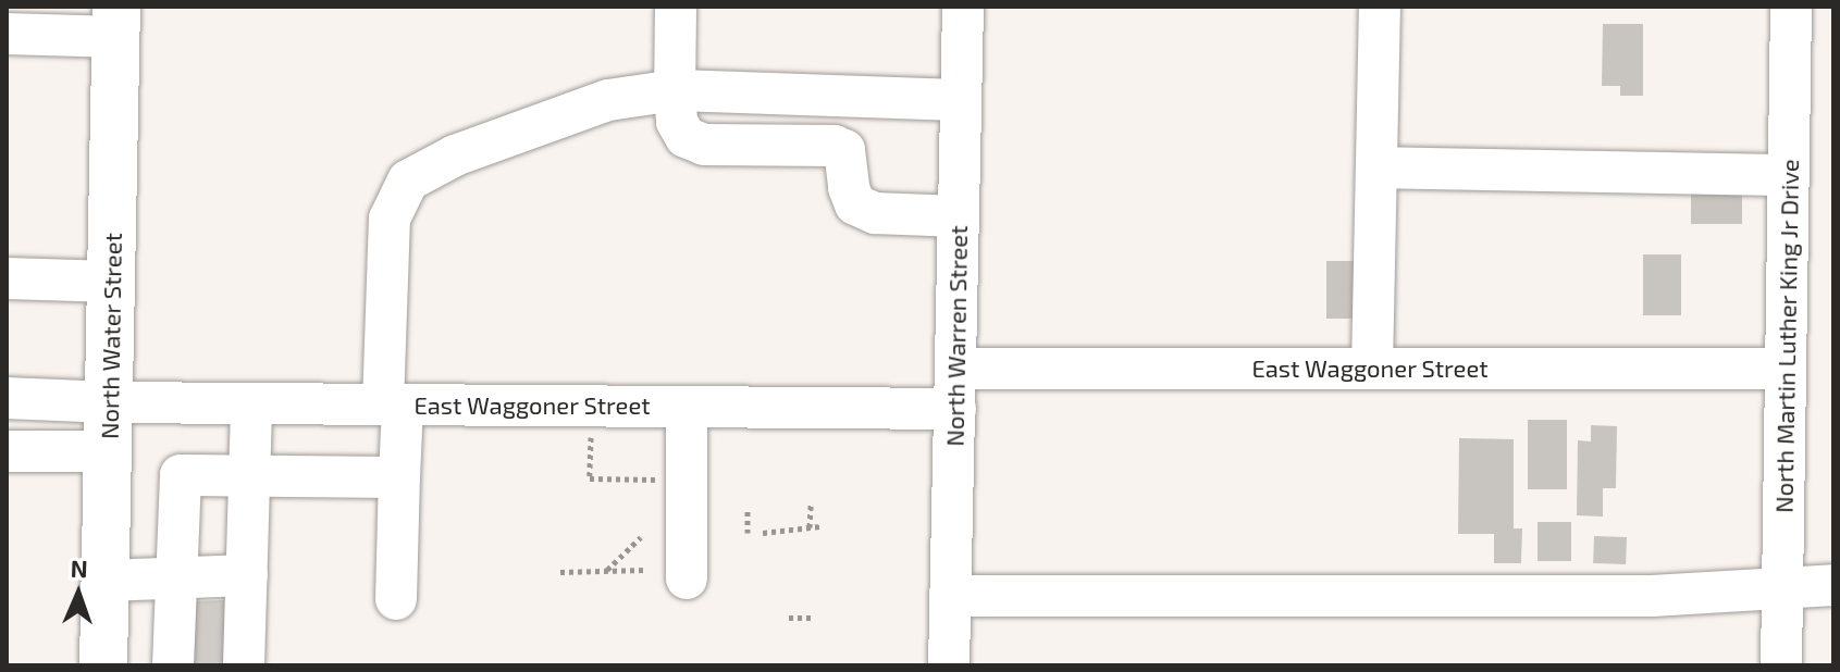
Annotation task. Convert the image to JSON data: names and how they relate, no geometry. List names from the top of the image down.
{
  "streets": {
    "main road": ["North Water Street"],
    "street": ["North Warren Street", "North Martin Luther King Jr Drive", "East Waggoner Street"]
  },
  "crossings": [
    ["North Water Street", "East Waggoner Street"],
    ["North Warren Street", "East Waggoner Street"],
    ["North Martin Luther King Jr Drive", "East Waggoner Street"]
  ],
  "north": "top"
}
